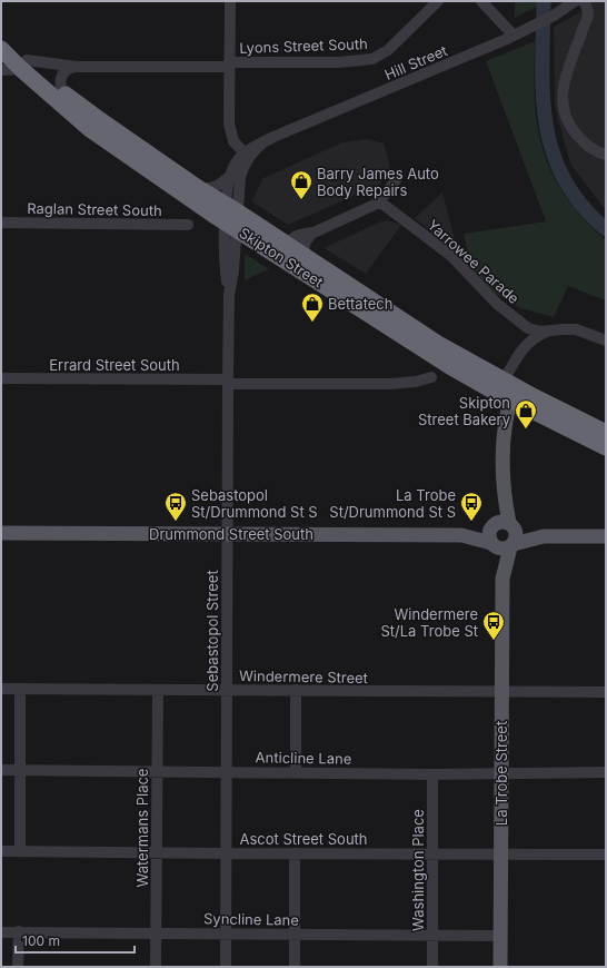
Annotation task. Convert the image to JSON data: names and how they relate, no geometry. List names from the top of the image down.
{
  "streets": {
    "highway": ["Skipton Street"],
    "main road": ["Drummond Street South", "La Trobe Street"],
    "street": [
      "Lyons Street South",
      "Hill Street",
      "Raglan Street South",
      "Yarrowee Parade",
      "Errard Street South",
      "Sebastopol Street",
      "Windermere Street",
      "Anticline Lane",
      "Watermans Place",
      "Ascot Street South",
      "Washington Place",
      "Syncline Lane"
    ]
  },
  "crossings": [
    ["Lyons Street South", "Skipton Street"],
    ["Hill Street", "Sebastopol Street"],
    ["Skipton Street", "Yarrowee Parade"],
    ["Skipton Street", "Sebastopol Street"],
    ["Errard Street South", "Sebastopol Street"],
    ["Drummond Street South", "Sebastopol Street"],
    ["Drummond Street South", "La Trobe Street"],
    ["Sebastopol Street", "Windermere Street"],
    ["Sebastopol Street", "Anticline Lane"],
    ["Sebastopol Street", "Ascot Street South"],
    ["Sebastopol Street", "Syncline Lane"],
    ["Windermere Street", "La Trobe Street"],
    ["Windermere Street", "Watermans Place"],
    ["Anticline Lane", "La Trobe Street"],
    ["Anticline Lane", "Watermans Place"],
    ["Anticline Lane", "Washington Place"],
    ["La Trobe Street", "Ascot Street South"],
    ["La Trobe Street", "Syncline Lane"],
    ["Watermans Place", "Ascot Street South"],
    ["Watermans Place", "Syncline Lane"],
    ["Ascot Street South", "Washington Place"],
    ["Washington Place", "Syncline Lane"]
  ],
  "places": {
    "shop": ["Barry James Auto Body Repairs", "Bettatech", "Skipton Street Bakery"],
    "bus stop": ["Sebastopol St/Drummond St S", "La Trobe St/Drummond St S", "Windermere St/La Trobe St"]
  },
  "scale_bar": "100 m"
}
